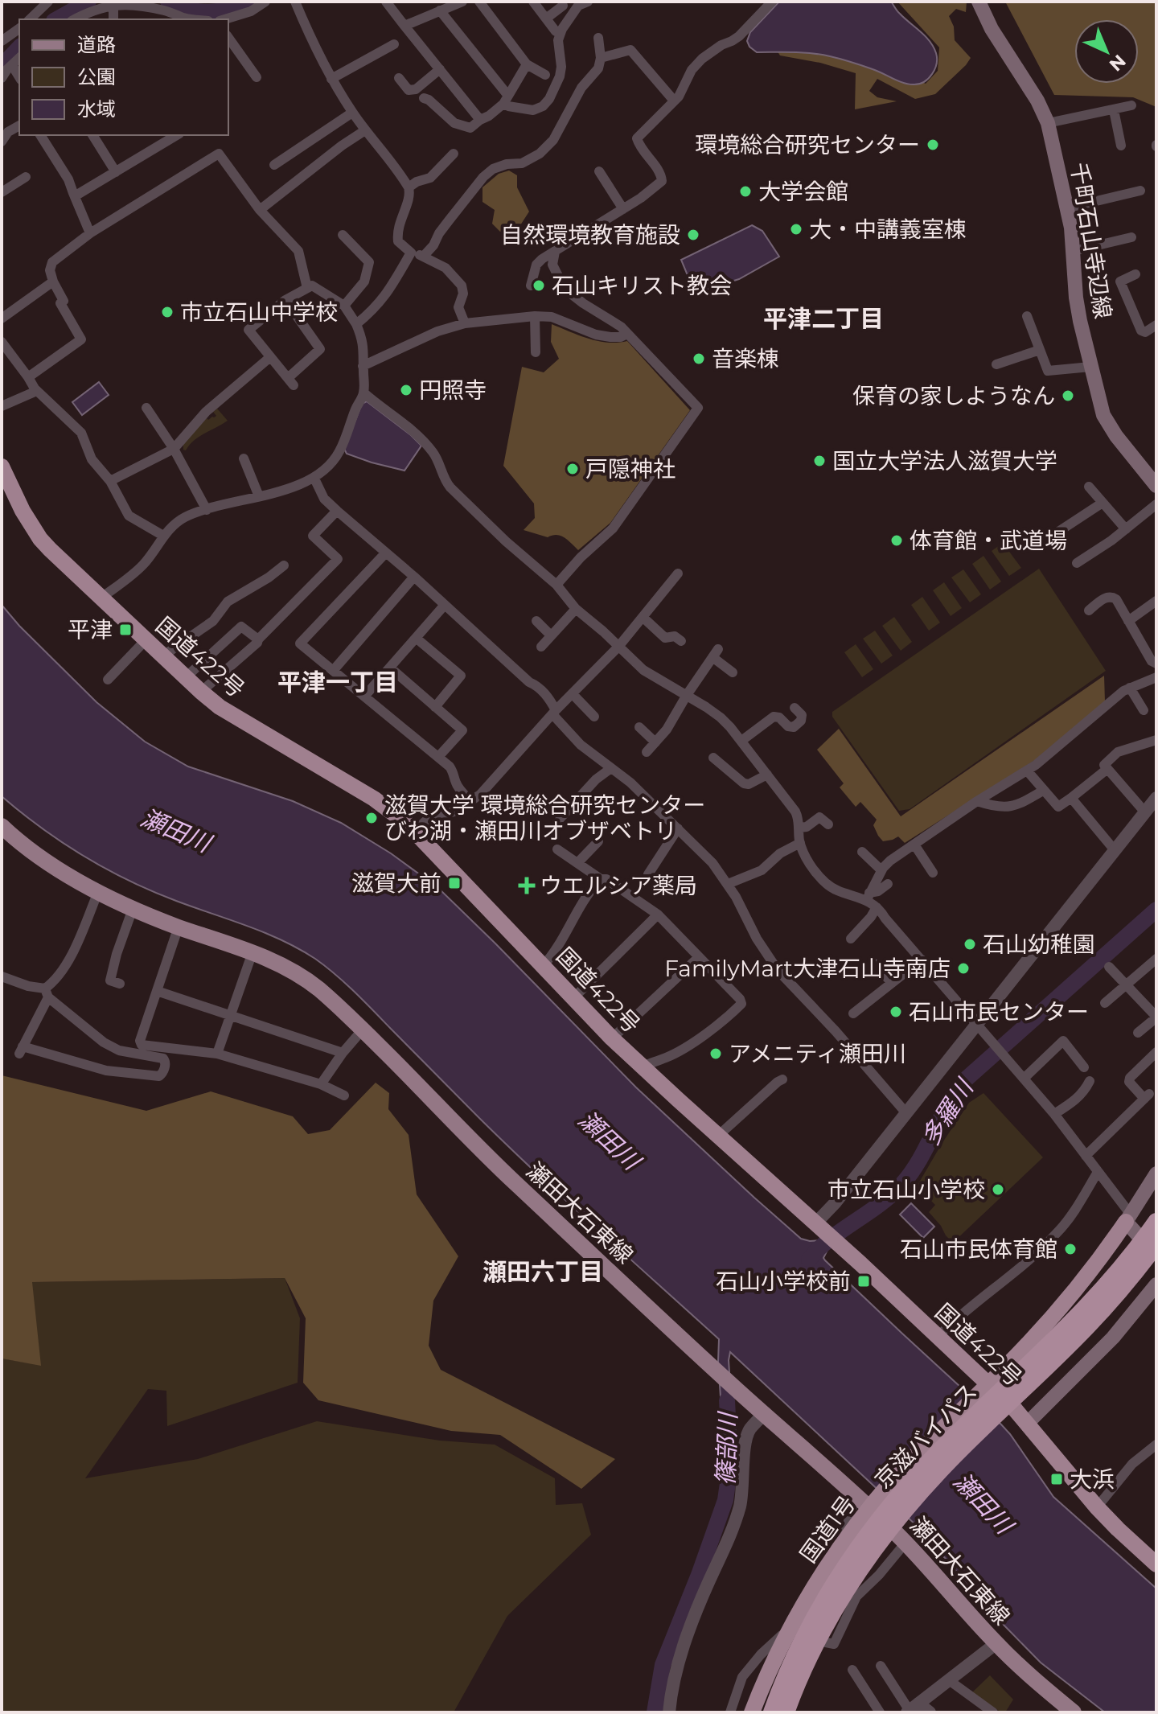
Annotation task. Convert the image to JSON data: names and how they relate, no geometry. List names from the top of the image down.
{
  "streets": {
    "highway": ["国道422号", "京滋バイパス", "国道1号"],
    "main road": ["千町石山寺辺線", "瀬田大石東線"]
  },
  "crossings": [
    ["京滋バイパス", "国道1号"]
  ],
  "districts": ["平津二丁目", "平津一丁目", "瀬田六丁目"],
  "water": ["瀬田川", "多羅川", "篠部川"],
  "places": {
    "other": [
      "環境総合研究センター",
      "大学会館",
      "大・中講義室棟",
      "自然環境教育施設",
      "石山キリスト教会",
      "市立石山中学校",
      "音楽棟",
      "円照寺",
      "保育の家しようなん",
      "国立大学法人滋賀大学",
      "戸隠神社",
      "体育館・武道場",
      "滋賀大学 環境総合研究センター びわ湖・瀬田川オブザベトリ",
      "石山幼稚園",
      "FamilyMart大津石山寺南店",
      "石山市民センター",
      "アメニティ瀬田川",
      "市立石山小学校",
      "石山市民体育館"
    ],
    "transit": [
      "平津",
      "滋賀大前",
      "石山小学校前",
      "大浜"
    ],
    "health": ["ウエルシア薬局"]
  },
  "legend": ["道路", "公園", "水域"],
  "north": "bottom right"
}
